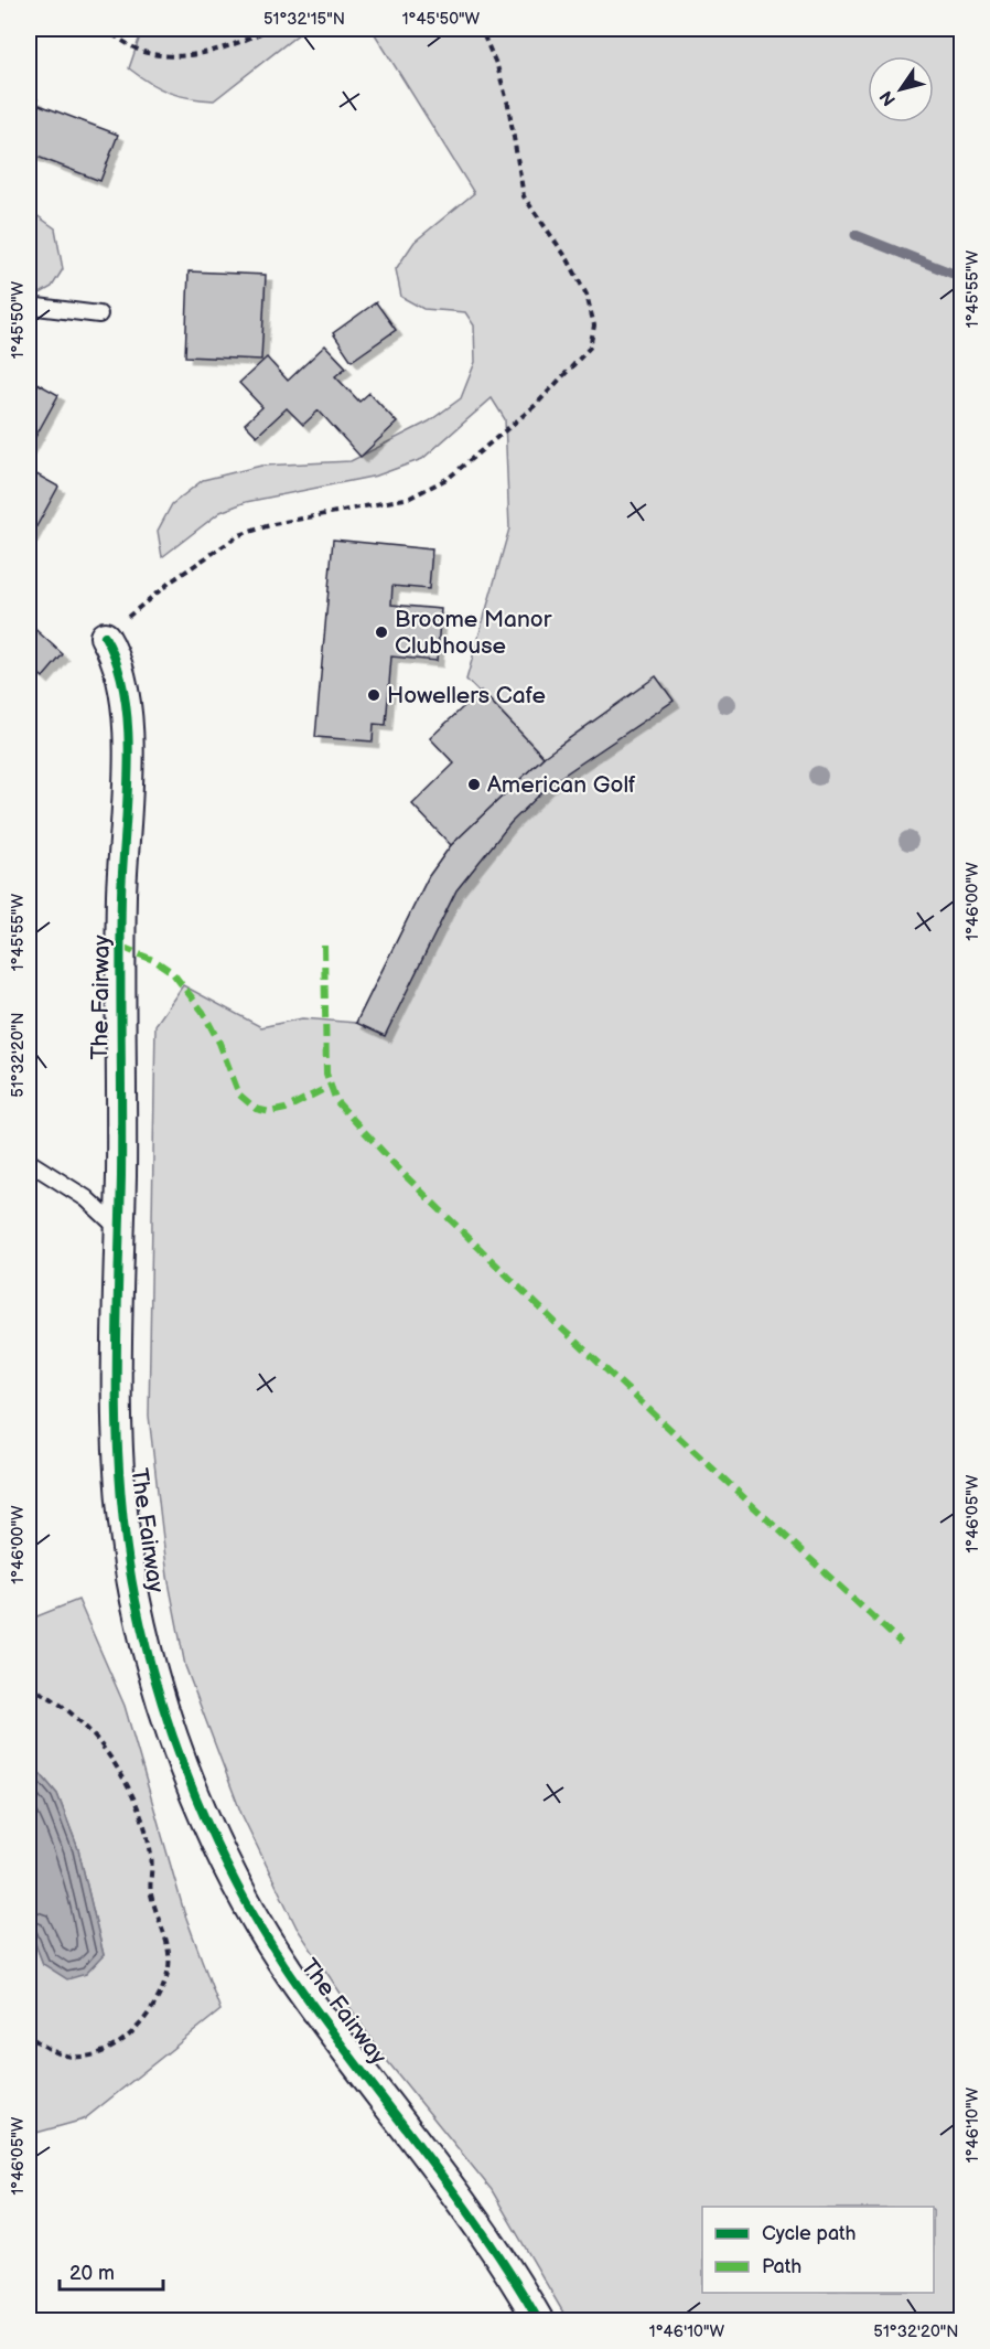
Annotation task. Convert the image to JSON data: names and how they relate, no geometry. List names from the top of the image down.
{
  "streets": {
    "street": ["The Fairway"]
  },
  "places": ["Broome Manor Clubhouse", "Howellers Cafe", "American Golf"],
  "legend": ["Cycle path", "Path"],
  "scale_bar": "20 m",
  "north": "bottom left",
  "coordinates": [
    "51°32'15\"N",
    "1°45'50\"W",
    "1°45'55\"W",
    "1°46'00\"W",
    "51°32'20\"N",
    "1°46'05\"W",
    "1°46'10\"W"
  ]
}
